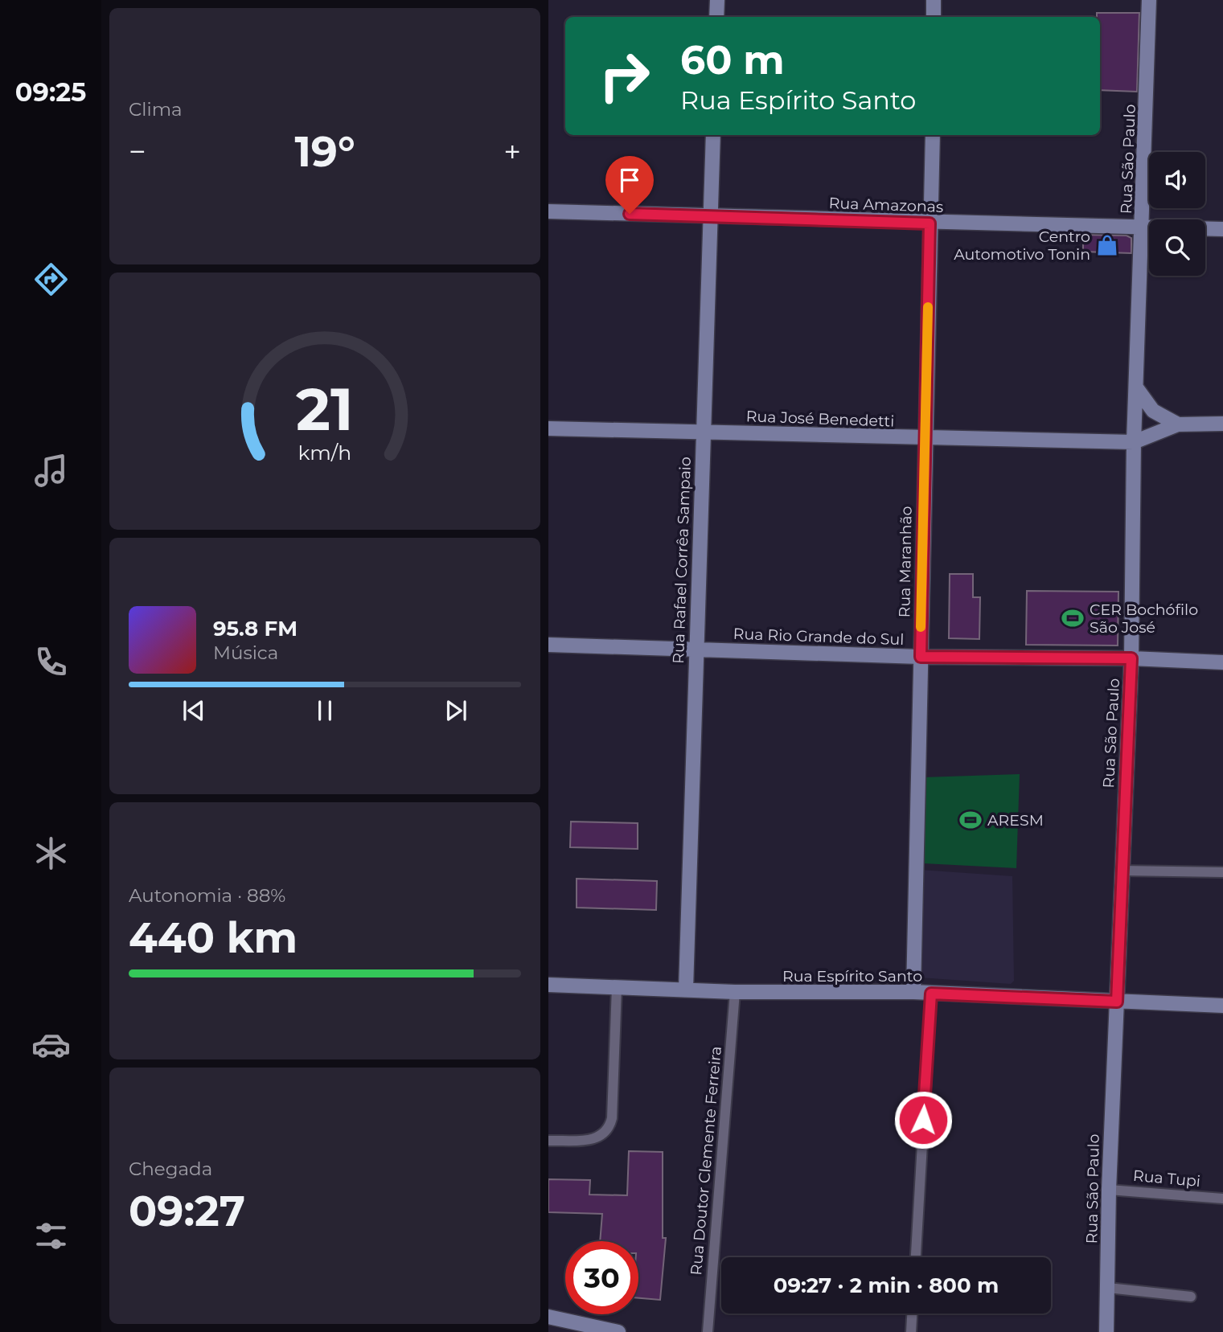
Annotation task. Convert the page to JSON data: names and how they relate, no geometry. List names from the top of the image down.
{
  "streets": {
    "street": [
      "Rua São Paulo",
      "Rua Amazonas",
      "Rua José Benedetti",
      "Rua Rafael Corrêa Sampaio",
      "Rua Maranhão",
      "Rua Rio Grande do Sul",
      "Rua Espírito Santo",
      "Rua Doutor Clemente Ferreira",
      "Rua Tupi"
    ]
  },
  "crossings": [
    ["Rua São Paulo", "Rua Amazonas"],
    ["Rua São Paulo", "Rua José Benedetti"],
    ["Rua São Paulo", "Rua Rio Grande do Sul"],
    ["Rua São Paulo", "Rua Espírito Santo"],
    ["Rua São Paulo", "Rua Tupi"],
    ["Rua Amazonas", "Rua Rafael Corrêa Sampaio"],
    ["Rua Amazonas", "Rua Maranhão"],
    ["Rua José Benedetti", "Rua Rafael Corrêa Sampaio"],
    ["Rua José Benedetti", "Rua Maranhão"],
    ["Rua Rafael Corrêa Sampaio", "Rua Rio Grande do Sul"],
    ["Rua Rafael Corrêa Sampaio", "Rua Espírito Santo"],
    ["Rua Maranhão", "Rua Rio Grande do Sul"],
    ["Rua Maranhão", "Rua Espírito Santo"],
    ["Rua Espírito Santo", "Rua Doutor Clemente Ferreira"]
  ],
  "places": {
    "shop": ["Centro Automotivo Tonin"],
    "sports": ["CER Bochófilo São José", "ARESM"]
  },
  "page": {
    "tabs": "09:25",
    "tile": [
      "Clima",
      ["Autonomia · 88%", "440 km"],
      ["Chegada", "09:27"]
    ],
    "turn": ["60 m", "Rua Espírito Santo"],
    "heat": ["−", "19°", "+"],
    "song": ["95.8 FM", "Música"],
    "limit": "30",
    "trip": "09:27 · 2 min · 800 m",
    "gauge": ["21", "km/h"]
  }
}
